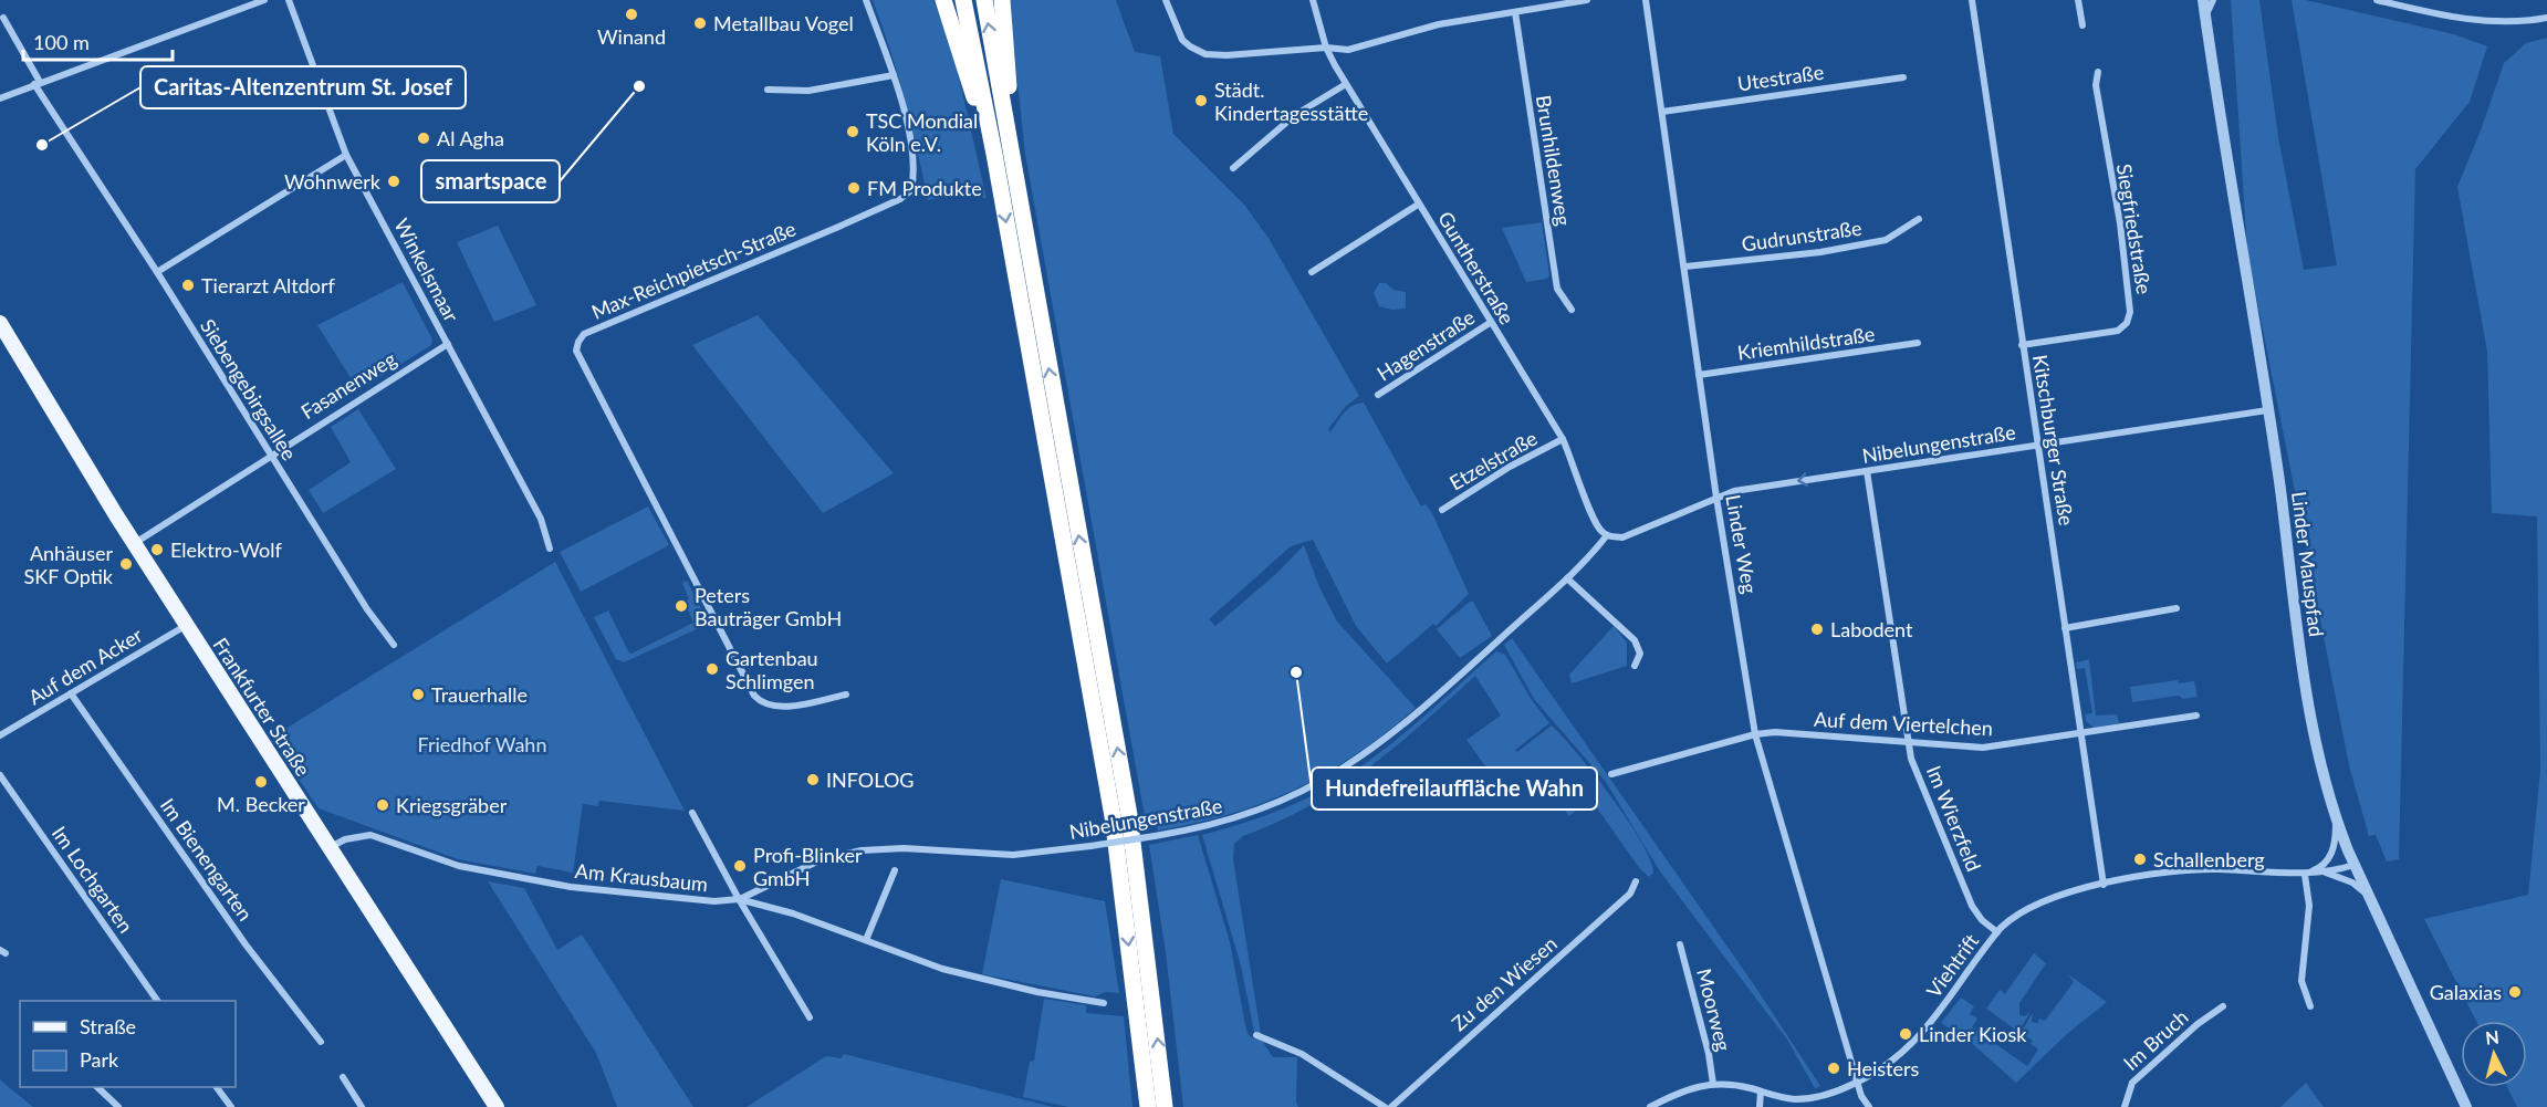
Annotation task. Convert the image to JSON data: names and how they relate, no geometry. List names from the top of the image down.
{
  "streets": {
    "main road": ["Frankfurter Straße"],
    "street": [
      "Utestraße",
      "Brunhildenweg",
      "Siegfriedstraße",
      "Gudrunstraße",
      "Guntherstraße",
      "Winkelsmaar",
      "Max-Reichpietsch-Straße",
      "Kriemhildstraße",
      "Hagenstraße",
      "Fasanenweg",
      "Siebengebirgsallee",
      "Kitschburger Straße",
      "Nibelungenstraße",
      "Etzelstraße",
      "Linder Weg",
      "Linder Mauspfad",
      "Auf dem Acker",
      "Auf dem Viertelchen",
      "Im Wierzfeld",
      "Im Bienengarten",
      "Am Krausbaum",
      "Im Lochgarten",
      "Viehtrift",
      "Zu den Wiesen",
      "Moorweg",
      "Im Bruch"
    ]
  },
  "crossings": [
    ["Utestraße", "Linder Weg"],
    ["Siegfriedstraße", "Kitschburger Straße"],
    ["Gudrunstraße", "Linder Weg"],
    ["Guntherstraße", "Hagenstraße"],
    ["Guntherstraße", "Nibelungenstraße"],
    ["Guntherstraße", "Etzelstraße"],
    ["Winkelsmaar", "Fasanenweg"],
    ["Kriemhildstraße", "Linder Weg"],
    ["Fasanenweg", "Siebengebirgsallee"],
    ["Fasanenweg", "Frankfurter Straße"],
    ["Kitschburger Straße", "Nibelungenstraße"],
    ["Kitschburger Straße", "Auf dem Viertelchen"],
    ["Kitschburger Straße", "Viehtrift"],
    ["Nibelungenstraße", "Linder Weg"],
    ["Nibelungenstraße", "Linder Mauspfad"],
    ["Nibelungenstraße", "Im Wierzfeld"],
    ["Nibelungenstraße", "Am Krausbaum"],
    ["Linder Weg", "Auf dem Viertelchen"],
    ["Linder Weg", "Viehtrift"],
    ["Linder Mauspfad", "Viehtrift"],
    ["Auf dem Acker", "Frankfurter Straße"],
    ["Auf dem Acker", "Im Bienengarten"],
    ["Frankfurter Straße", "Am Krausbaum"],
    ["Auf dem Viertelchen", "Im Wierzfeld"],
    ["Im Wierzfeld", "Viehtrift"],
    ["Viehtrift", "Moorweg"]
  ],
  "parks": ["Friedhof Wahn"],
  "places": [
    "Winand",
    "Metallbau Vogel",
    "smartspace",
    "Städt. Kindertagesstätte",
    "TSC Mondial Köln e.V.",
    "Al Agha",
    "Caritas-Altenzentrum St. Josef",
    "Wohnwerk",
    "FM Produkte",
    "Tierarzt Altdorf",
    "Elektro-Wolf",
    "Anhäuser SKF Optik",
    "Peters Bauträger GmbH",
    "Labodent",
    "Gartenbau Schlimgen",
    "Hundefreilauffläche Wahn",
    "Trauerhalle",
    "INFOLOG",
    "M. Becker",
    "Kriegsgräber",
    "Schallenberg",
    "Profi-Blinker GmbH",
    "Galaxias",
    "Linder Kiosk",
    "Heisters"
  ],
  "legend": ["Straße", "Park"],
  "scale_bar": "100 m",
  "north": "top"
}
